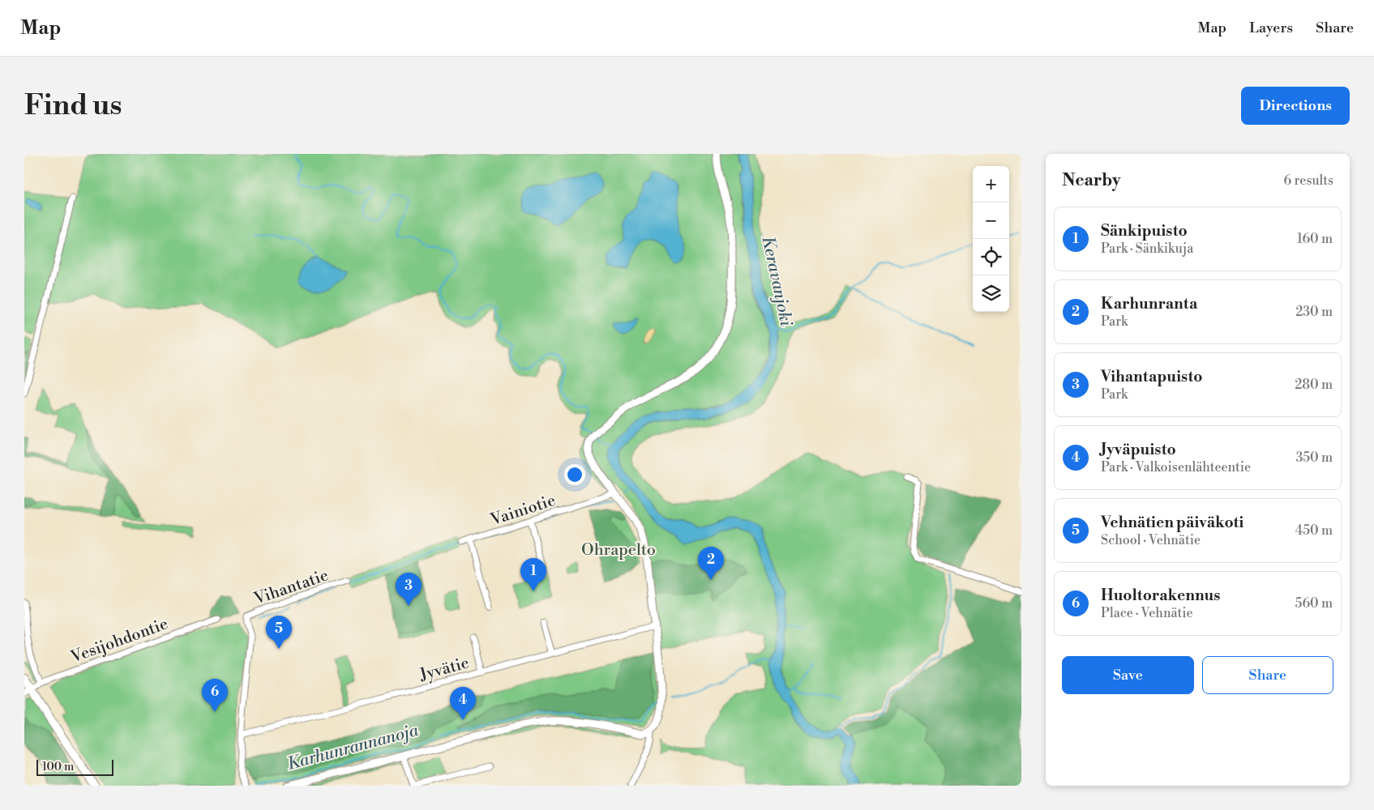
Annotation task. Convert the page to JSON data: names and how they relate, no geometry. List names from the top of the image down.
{
  "streets": {
    "street": [
      "Vainiotie",
      "Vihantatie",
      "Vesijohdontie",
      "Jyvätie"
    ]
  },
  "crossings": [
    ["Vihantatie", "Jyvätie"]
  ],
  "water": ["Keravanjoki", "Karhunrannanoja"],
  "parks": ["Ohrapelto"],
  "scale_bar": "100 m",
  "page": {
    "header": "Map",
    "nav": ["Map", "Layers", "Share"],
    "buttons": [
      "Directions",
      ["Save", "Share"]
    ],
    "title": "Find us",
    "heading": ["Nearby", "6 results"],
    "map_buttons": ["+", "−"],
    "list": [
      {
        "mark": "1",
        "name": "Sänkipuisto",
        "note": "Park · Sänkikuja",
        "value": "160 m"
      },
      {
        "mark": "2",
        "name": "Karhunranta",
        "note": "Park",
        "value": "230 m"
      },
      {
        "mark": "3",
        "name": "Vihantapuisto",
        "note": "Park",
        "value": "280 m"
      },
      {
        "mark": "4",
        "name": "Jyväpuisto",
        "note": "Park · Valkoisenlähteentie",
        "value": "350 m"
      },
      {
        "mark": "5",
        "name": "Vehnätien päiväkoti",
        "note": "School · Vehnätie",
        "value": "450 m"
      },
      {
        "mark": "6",
        "name": "Huoltorakennus",
        "note": "Place · Vehnätie",
        "value": "560 m"
      }
    ],
    "pins": [
      "2",
      "1",
      "3",
      "5",
      "6",
      "4"
    ],
    "scale": "100 m"
  }
}
